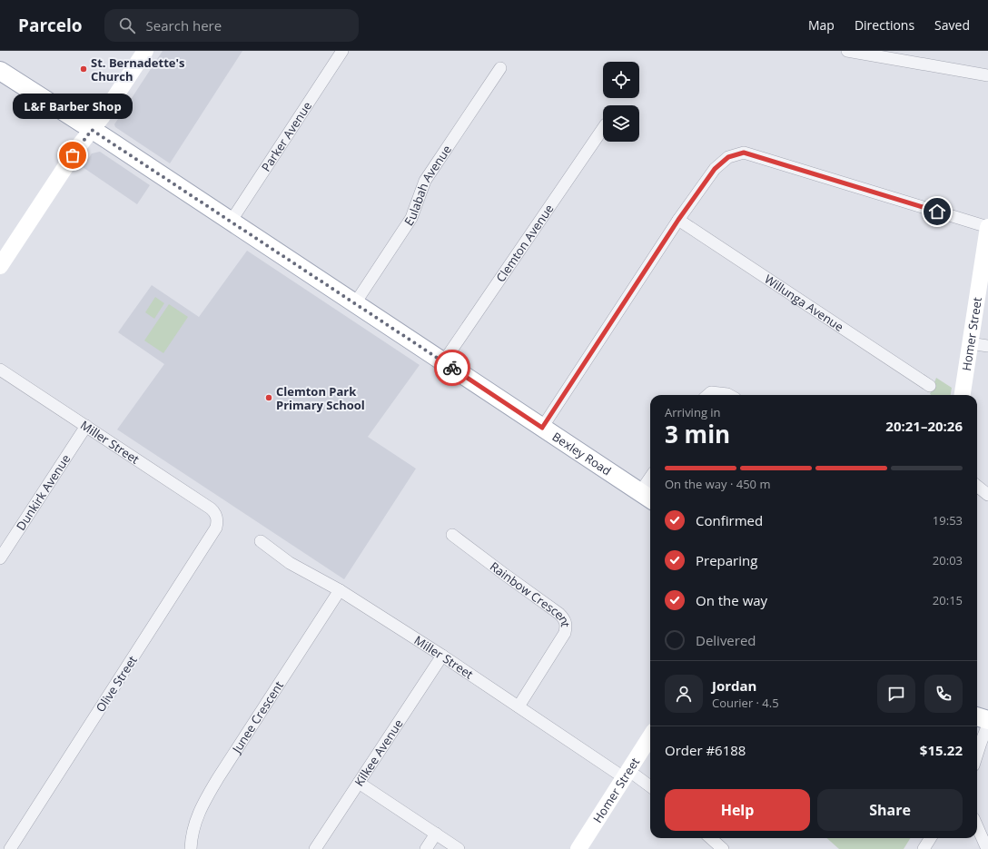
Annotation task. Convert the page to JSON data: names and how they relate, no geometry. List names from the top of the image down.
{
  "streets": {
    "main road": ["Bexley Road"],
    "street": [
      "Parker Avenue",
      "Eulabah Avenue",
      "Clemton Avenue",
      "Willunga Avenue",
      "Homer Street",
      "Miller Street",
      "Dunkirk Avenue",
      "Rainbow Crescent",
      "Olive Street",
      "Junee Crescent",
      "Kilkee Avenue"
    ]
  },
  "crossings": [
    ["Parker Avenue", "Bexley Road"],
    ["Eulabah Avenue", "Bexley Road"],
    ["Clemton Avenue", "Bexley Road"],
    ["Homer Street", "Miller Street"],
    ["Miller Street", "Dunkirk Avenue"],
    ["Miller Street", "Rainbow Crescent"],
    ["Miller Street", "Olive Street"],
    ["Miller Street", "Junee Crescent"],
    ["Miller Street", "Kilkee Avenue"]
  ],
  "places": ["St. Bernadette's Church", "L&F Barber Shop", "Clemton Park Primary School"],
  "page": {
    "header": "Parcelo",
    "search": "Search here",
    "nav": ["Map", "Directions", "Saved"],
    "bubble": "L&F Barber Shop",
    "heading": ["3 min", "Arriving in", "20:21–20:26"],
    "panel": [
      "Jordan",
      "Courier · 4.5",
      "Order #6188",
      "$15.22"
    ],
    "bar": "On the way · 450 m",
    "list": [
      ["Confirmed", "19:53"],
      ["Preparing", "20:03"],
      ["On the way", "20:15"],
      "Delivered"
    ],
    "buttons": ["Help", "Share"]
  }
}
